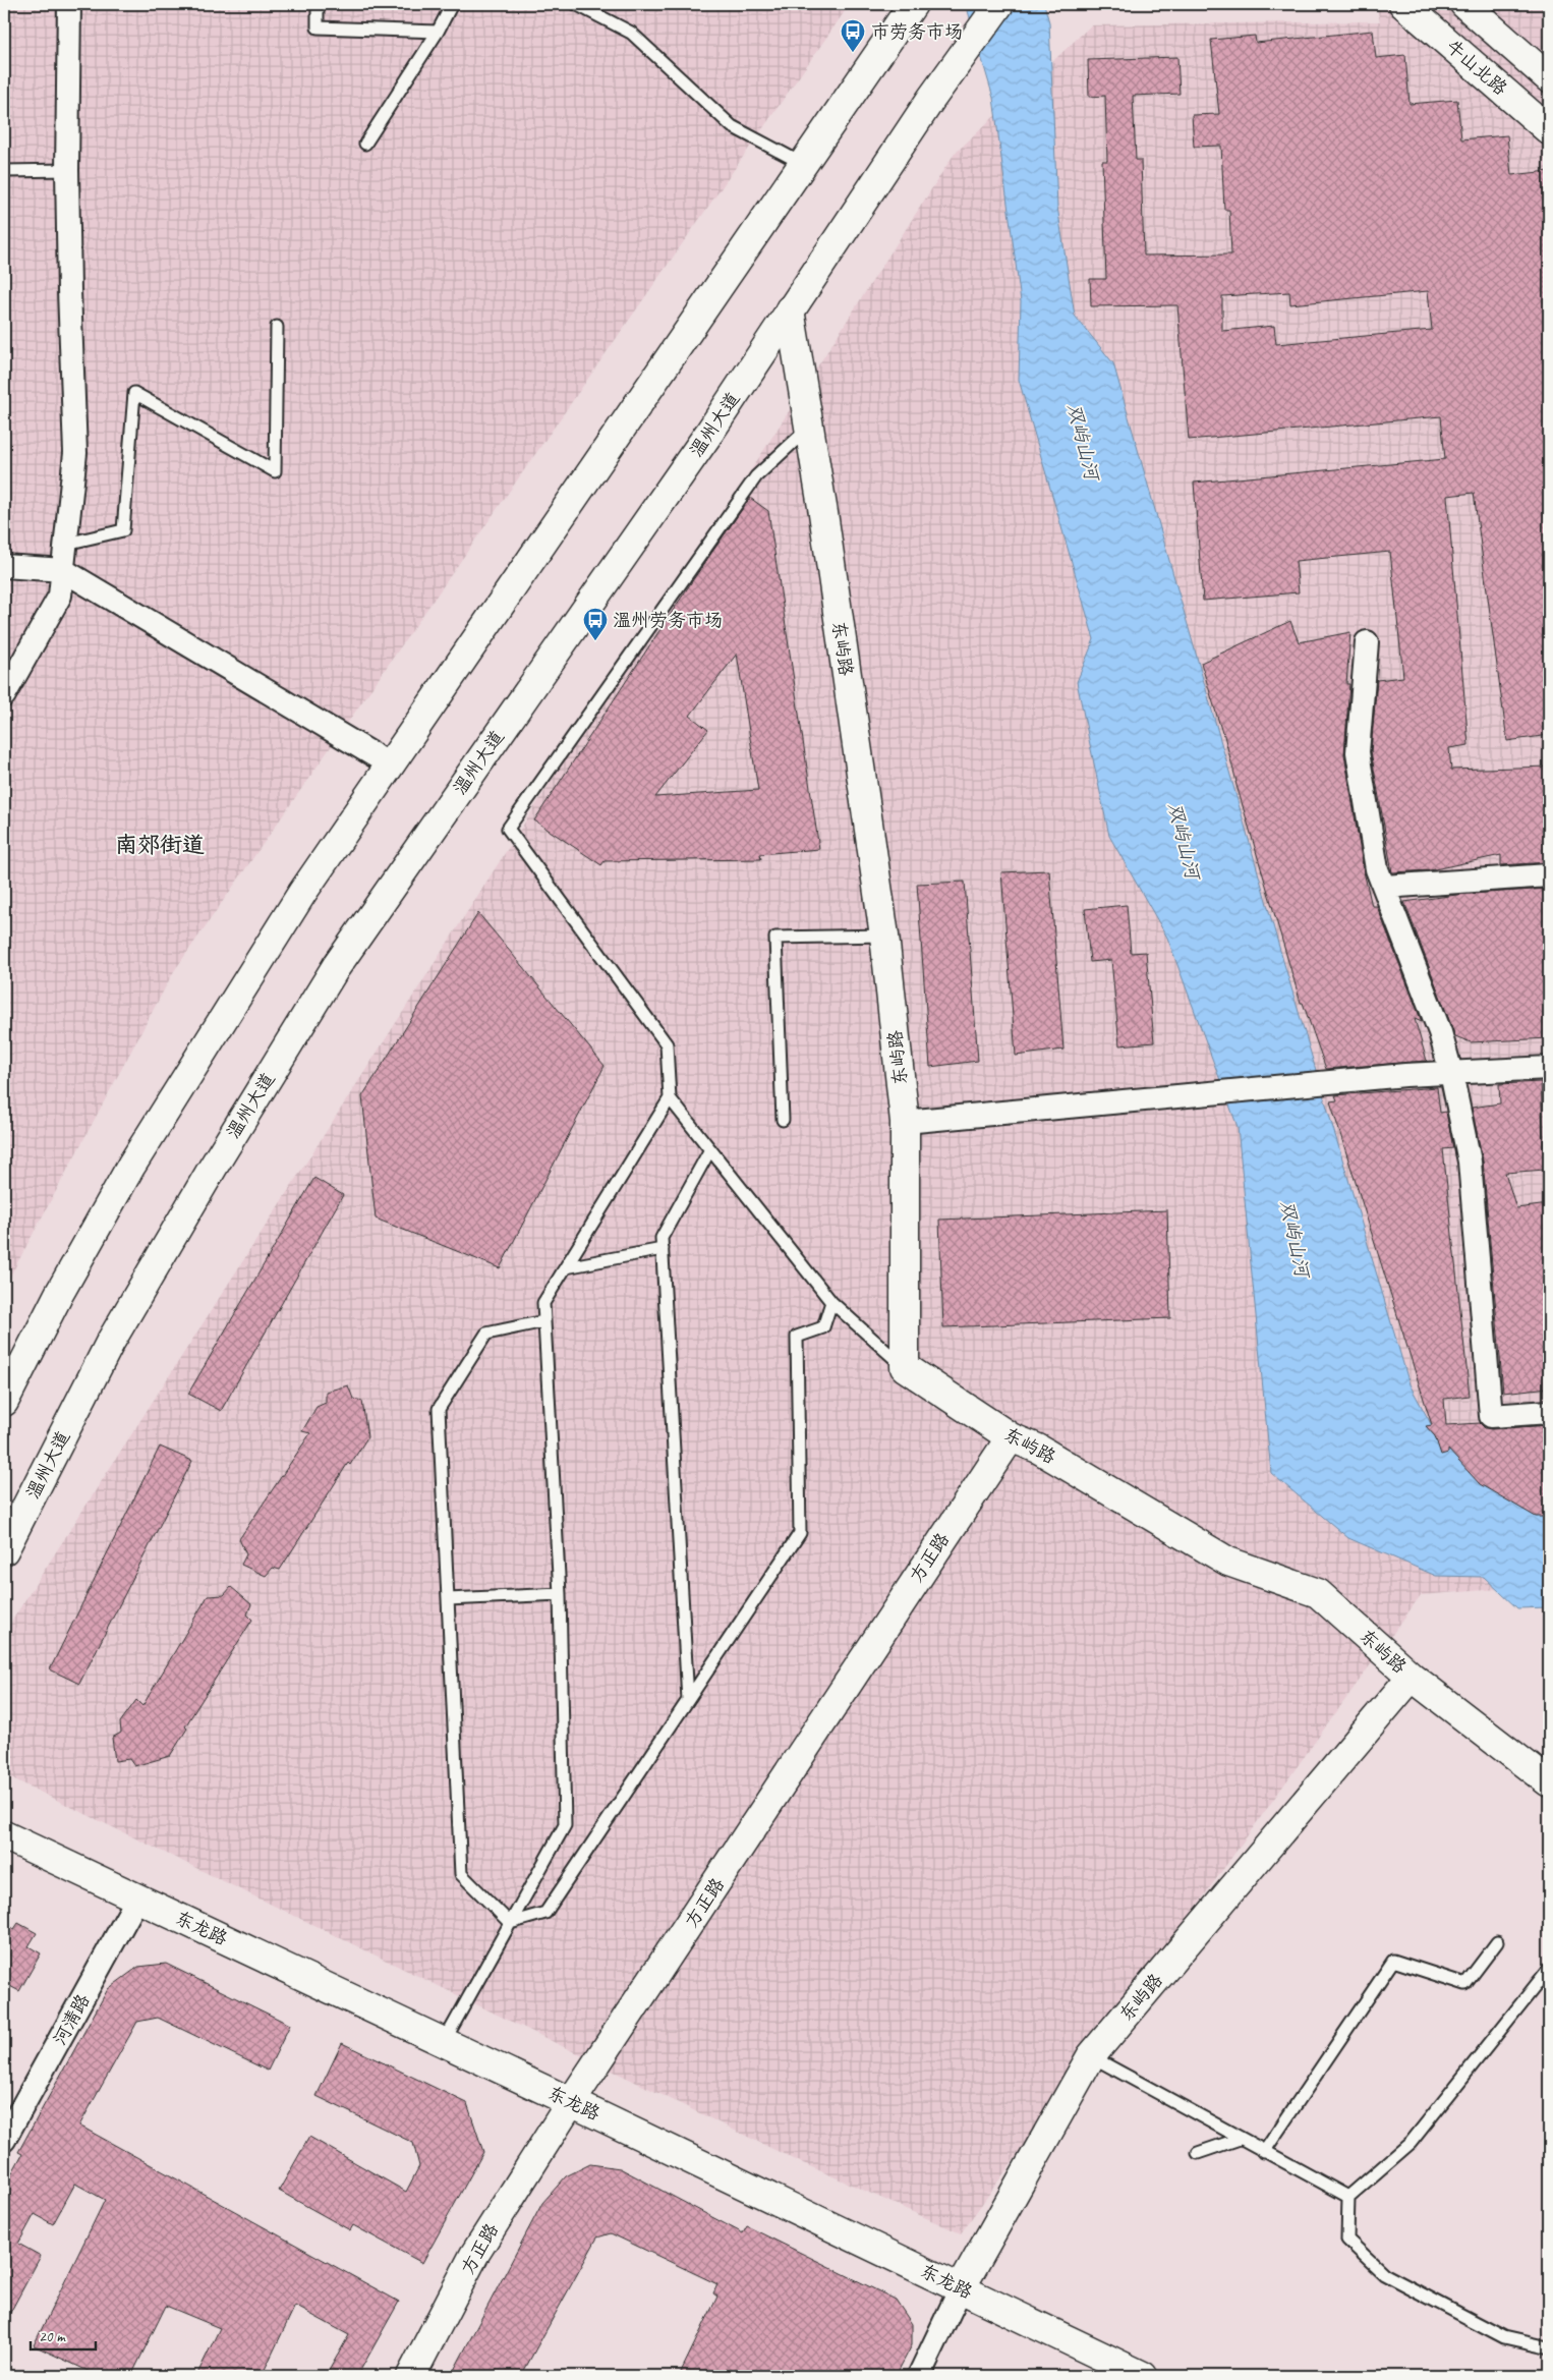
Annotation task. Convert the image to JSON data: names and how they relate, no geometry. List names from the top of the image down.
{
  "streets": {
    "street": [
      "牛山北路",
      "温州大道",
      "东屿路",
      "方正路",
      "东龙路",
      "河清路"
    ]
  },
  "crossings": [
    ["温州大道", "东屿路"],
    ["东屿路", "方正路"],
    ["东屿路", "东龙路"],
    ["方正路", "东龙路"],
    ["东龙路", "河清路"]
  ],
  "districts": ["南郊街道"],
  "water": ["双屿山河"],
  "places": {
    "bus stop": ["市劳务市场", "温州劳务市场"]
  },
  "scale_bar": "20 m"
}
